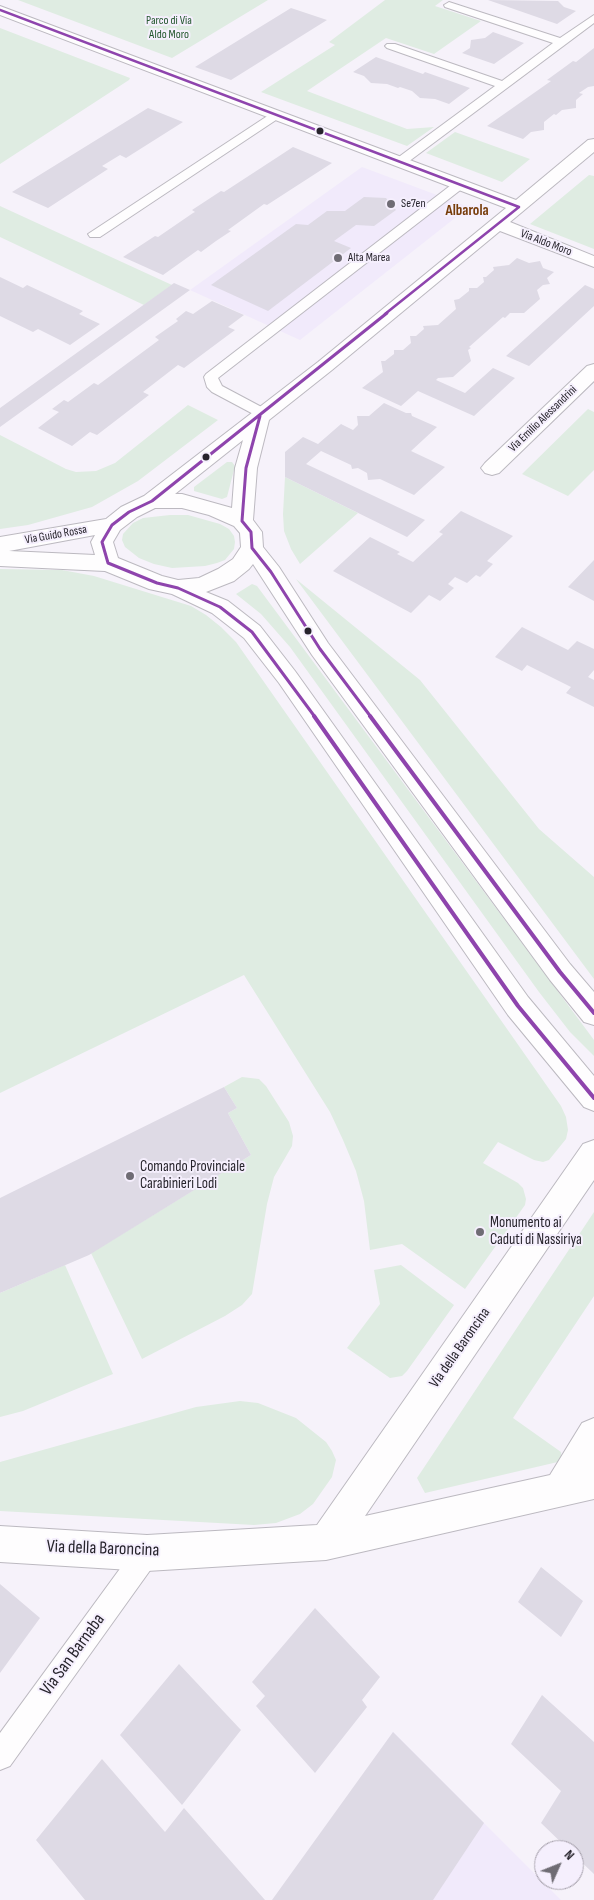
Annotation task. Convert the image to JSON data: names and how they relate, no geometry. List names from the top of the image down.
{
  "streets": {
    "street": [
      "Via Aldo Moro",
      "Via Emilio Alessandrini",
      "Via Guido Rossa",
      "Via della Baroncina"
    ],
    "lane": ["Via San Barnaba"]
  },
  "crossings": [
    ["Via della Baroncina", "Via San Barnaba"]
  ],
  "districts": ["Albarola"],
  "parks": ["Parco di Via Aldo Moro"],
  "places": [
    "Se7en",
    "Alta Marea",
    "Comando Provinciale Carabinieri Lodi",
    "Monumento ai Caduti di Nassiriya"
  ],
  "north": "top right"
}
